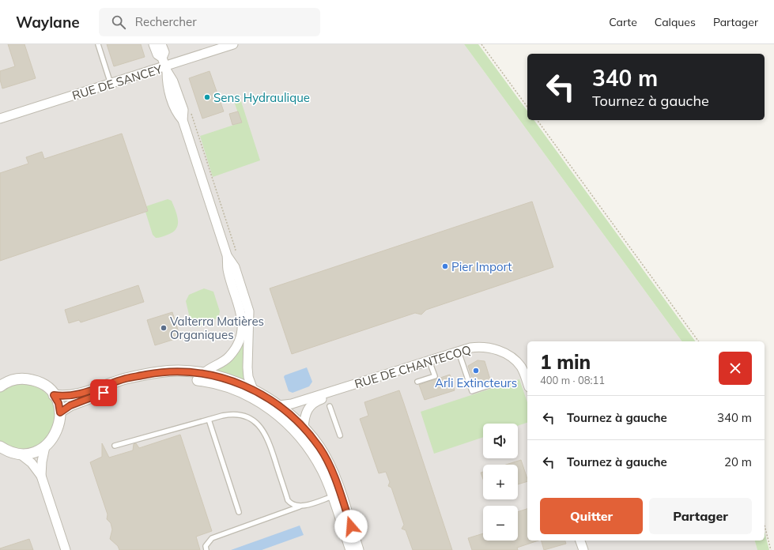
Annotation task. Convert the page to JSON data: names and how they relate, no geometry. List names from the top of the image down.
{
  "streets": {
    "street": ["RUE DE SANCEY", "RUE DE CHANTECOQ"]
  },
  "places": [
    "Sens Hydraulique",
    "Pier Import",
    "Valterra Matières Organiques",
    "Arli Extincteurs"
  ],
  "page": {
    "header": "Waylane",
    "search": "Rechercher",
    "nav": ["Carte", "Calques", "Partager"],
    "turn": ["340 m", "Tournez à gauche"],
    "heading": ["1 min", "400 m · 08:11"],
    "list": [
      {
        "name": "Tournez à gauche",
        "value": "340 m"
      },
      {
        "name": "Tournez à gauche",
        "value": "20 m"
      }
    ],
    "map_buttons": ["+", "−"],
    "buttons": ["Quitter", "Partager"]
  }
}
